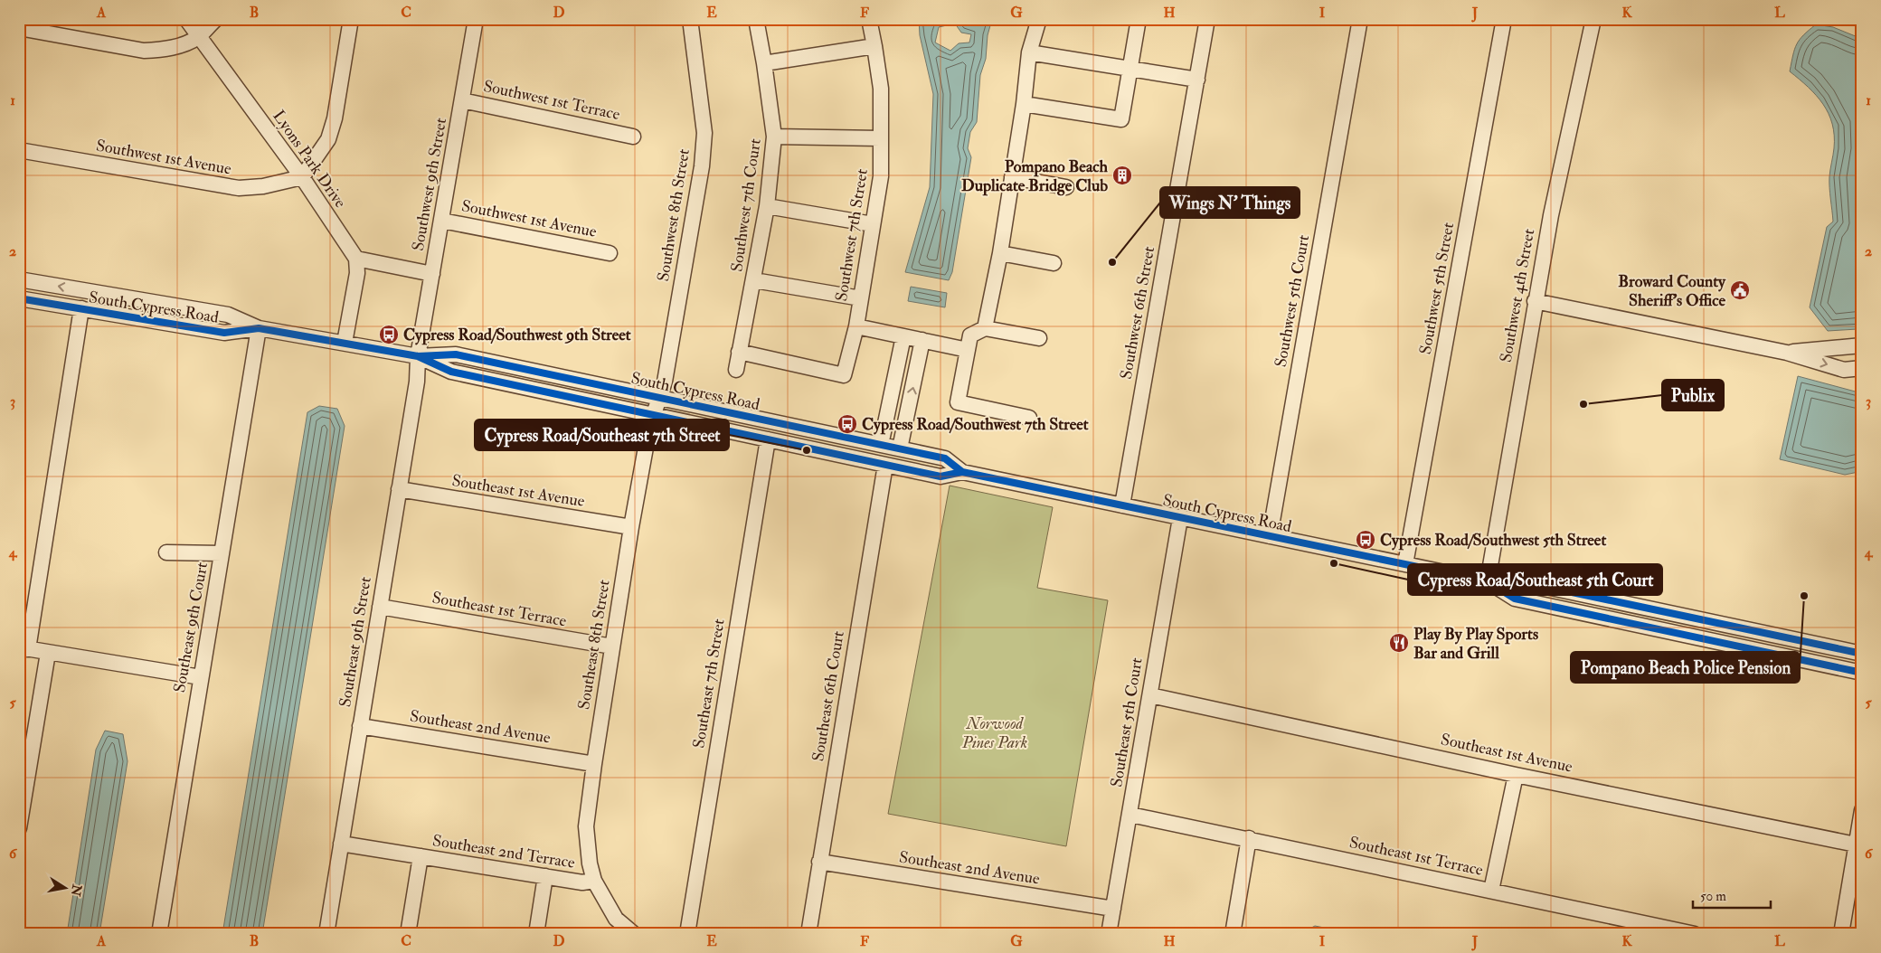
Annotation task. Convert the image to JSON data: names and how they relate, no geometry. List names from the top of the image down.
{
  "streets": {
    "street": [
      "Southwest 1st Terrace",
      "Southwest 1st Avenue",
      "Lyons Park Drive",
      "Southwest 9th Street",
      "Southwest 7th Court",
      "Southwest 8th Street",
      "Southwest 7th Street",
      "Southwest 5th Street",
      "Southwest 4th Street",
      "Southwest 5th Court",
      "South Cypress Road",
      "Southwest 6th Street",
      "Southeast 1st Avenue",
      "Southeast 1st Terrace",
      "Southeast 9th Court",
      "Southeast 9th Street",
      "Southeast 8th Street",
      "Southeast 7th Street",
      "Southeast 6th Court",
      "Southeast 5th Court",
      "Southeast 2nd Avenue",
      "Southeast 2nd Terrace"
    ]
  },
  "crossings": [
    ["Southwest 1st Terrace", "Southwest 9th Street"],
    ["Southwest 1st Avenue", "Lyons Park Drive"],
    ["Southwest 1st Avenue", "Southwest 9th Street"],
    ["Southwest 9th Street", "South Cypress Road"],
    ["Southwest 9th Street", "Southeast 9th Street"],
    ["Southwest 7th Court", "Southwest 7th Street"],
    ["Southwest 8th Street", "South Cypress Road"],
    ["Southwest 8th Street", "Southeast 8th Street"],
    ["Southwest 5th Street", "South Cypress Road"],
    ["Southwest 4th Street", "South Cypress Road"],
    ["Southwest 5th Court", "South Cypress Road"],
    ["South Cypress Road", "Southwest 6th Street"],
    ["South Cypress Road", "Southeast 9th Court"],
    ["South Cypress Road", "Southeast 9th Street"],
    ["South Cypress Road", "Southeast 8th Street"],
    ["South Cypress Road", "Southeast 7th Street"],
    ["South Cypress Road", "Southeast 6th Court"],
    ["South Cypress Road", "Southeast 5th Court"],
    ["Southeast 1st Avenue", "Southeast 9th Street"],
    ["Southeast 1st Avenue", "Southeast 8th Street"],
    ["Southeast 1st Avenue", "Southeast 5th Court"],
    ["Southeast 1st Terrace", "Southeast 9th Street"],
    ["Southeast 1st Terrace", "Southeast 8th Street"],
    ["Southeast 1st Terrace", "Southeast 5th Court"],
    ["Southeast 9th Street", "Southeast 2nd Avenue"],
    ["Southeast 9th Street", "Southeast 2nd Terrace"],
    ["Southeast 8th Street", "Southeast 2nd Avenue"],
    ["Southeast 8th Street", "Southeast 2nd Terrace"],
    ["Southeast 6th Court", "Southeast 2nd Avenue"],
    ["Southeast 5th Court", "Southeast 2nd Avenue"]
  ],
  "parks": ["Norwood Pines Park"],
  "places": {
    "building": ["Pompano Beach Duplicate Bridge Club"],
    "other": [
      "Wings N' Things",
      "Publix",
      "Cypress Road/Southeast 7th Street",
      "Cypress Road/Southeast 5th Court",
      "Pompano Beach Police Pension"
    ],
    "public building": ["Broward County Sheriff's Office"],
    "bus stop": ["Cypress Road/Southwest 9th Street", "Cypress Road/Southwest 7th Street", "Cypress Road/Southwest 5th Street"],
    "restaurant": ["Play By Play Sports Bar and Grill"]
  },
  "scale_bar": "50 m",
  "north": "right",
  "grid": {
    "columns": [
      "A",
      "B",
      "C",
      "D",
      "E",
      "F",
      "G",
      "H",
      "I",
      "J",
      "K",
      "L"
    ],
    "rows": [
      "1",
      "2",
      "3",
      "4",
      "5",
      "6"
    ]
  }
}
